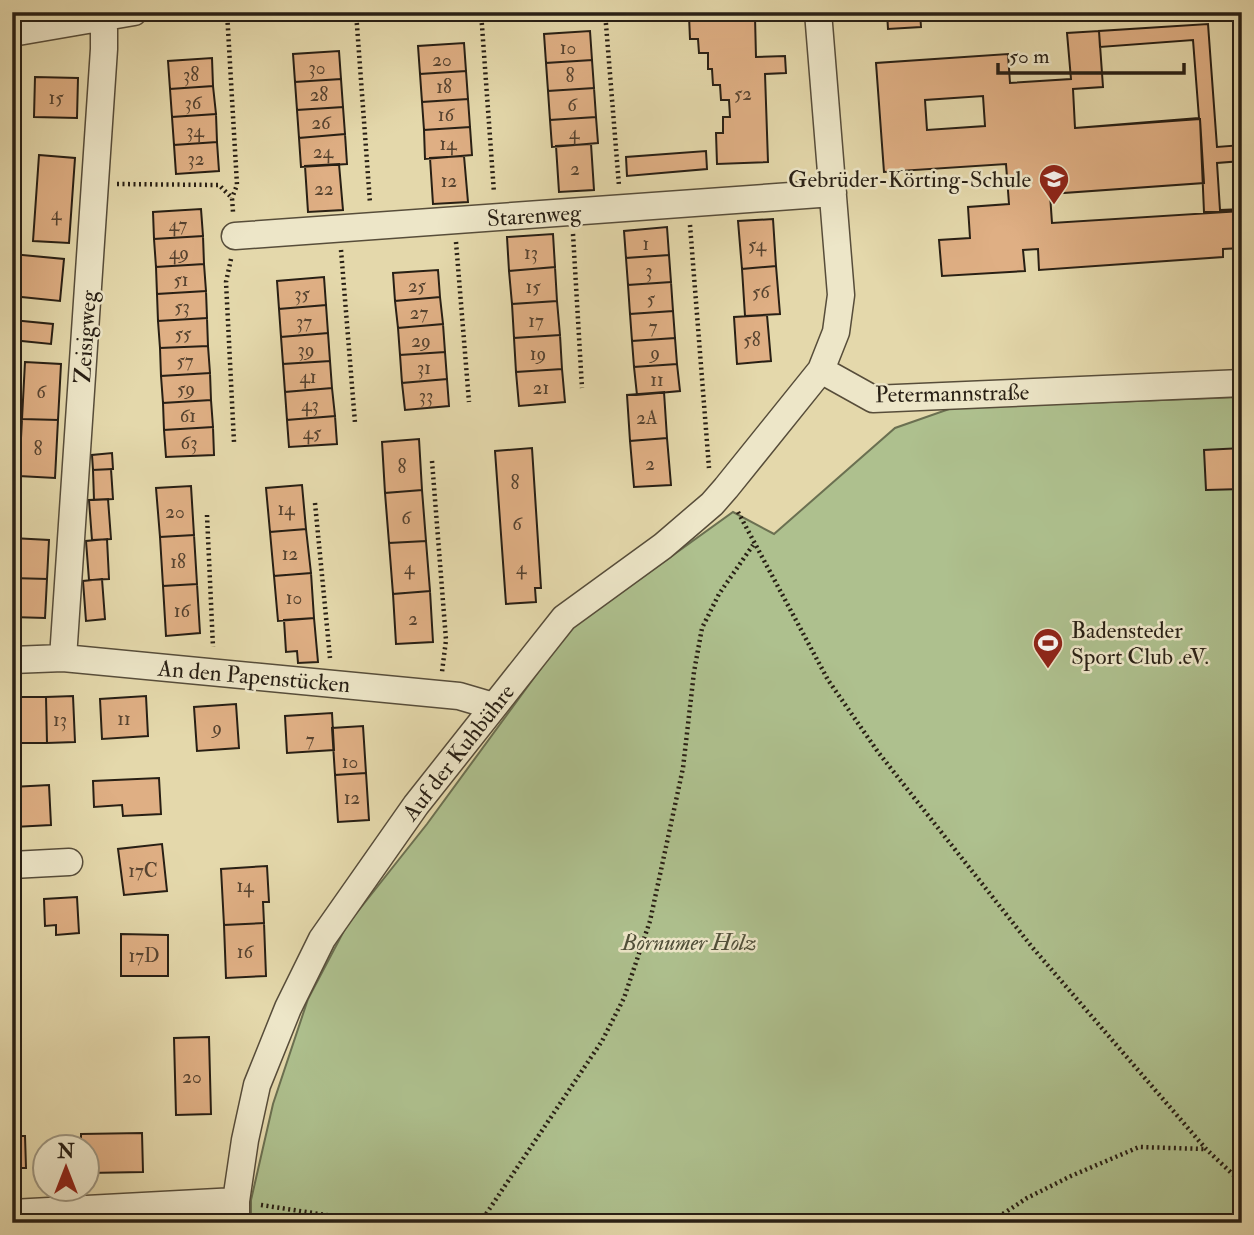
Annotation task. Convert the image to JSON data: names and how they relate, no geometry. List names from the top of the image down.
{
  "streets": {
    "street": [
      "Starenweg",
      "Zeisigweg",
      "Petermannstraße",
      "An den Papenstücken",
      "Auf der Kuhbühre"
    ]
  },
  "crossings": [
    ["Zeisigweg", "An den Papenstücken"],
    ["Petermannstraße", "Auf der Kuhbühre"],
    ["An den Papenstücken", "Auf der Kuhbühre"]
  ],
  "parks": ["Bornumer Holz"],
  "places": {
    "school or university": ["Gebrüder-Körting-Schule"],
    "sports": ["Badensteder Sport Club .eV."]
  },
  "house_numbers": [
    "10",
    "20",
    "30",
    "38",
    "8",
    "18",
    "52",
    "28",
    "15",
    "36",
    "6",
    "16",
    "26",
    "34",
    "4",
    "14",
    "24",
    "32",
    "2",
    "12",
    "22",
    "4",
    "47",
    "1",
    "54",
    "49",
    "13",
    "3",
    "51",
    "25",
    "15",
    "56",
    "35",
    "5",
    "53",
    "27",
    "17",
    "37",
    "7",
    "55",
    "58",
    "29",
    "39",
    "9",
    "19",
    "57",
    "31",
    "41",
    "11",
    "21",
    "59",
    "6",
    "33",
    "43",
    "61",
    "2A",
    "45",
    "63",
    "8",
    "2",
    "8",
    "8",
    "14",
    "20",
    "6",
    "6",
    "12",
    "18",
    "4",
    "4",
    "10",
    "16",
    "2",
    "11",
    "13",
    "9",
    "7",
    "10",
    "12",
    "17C",
    "14",
    "16",
    "17D",
    "20"
  ],
  "scale_bar": "50 m",
  "north": "top"
}
